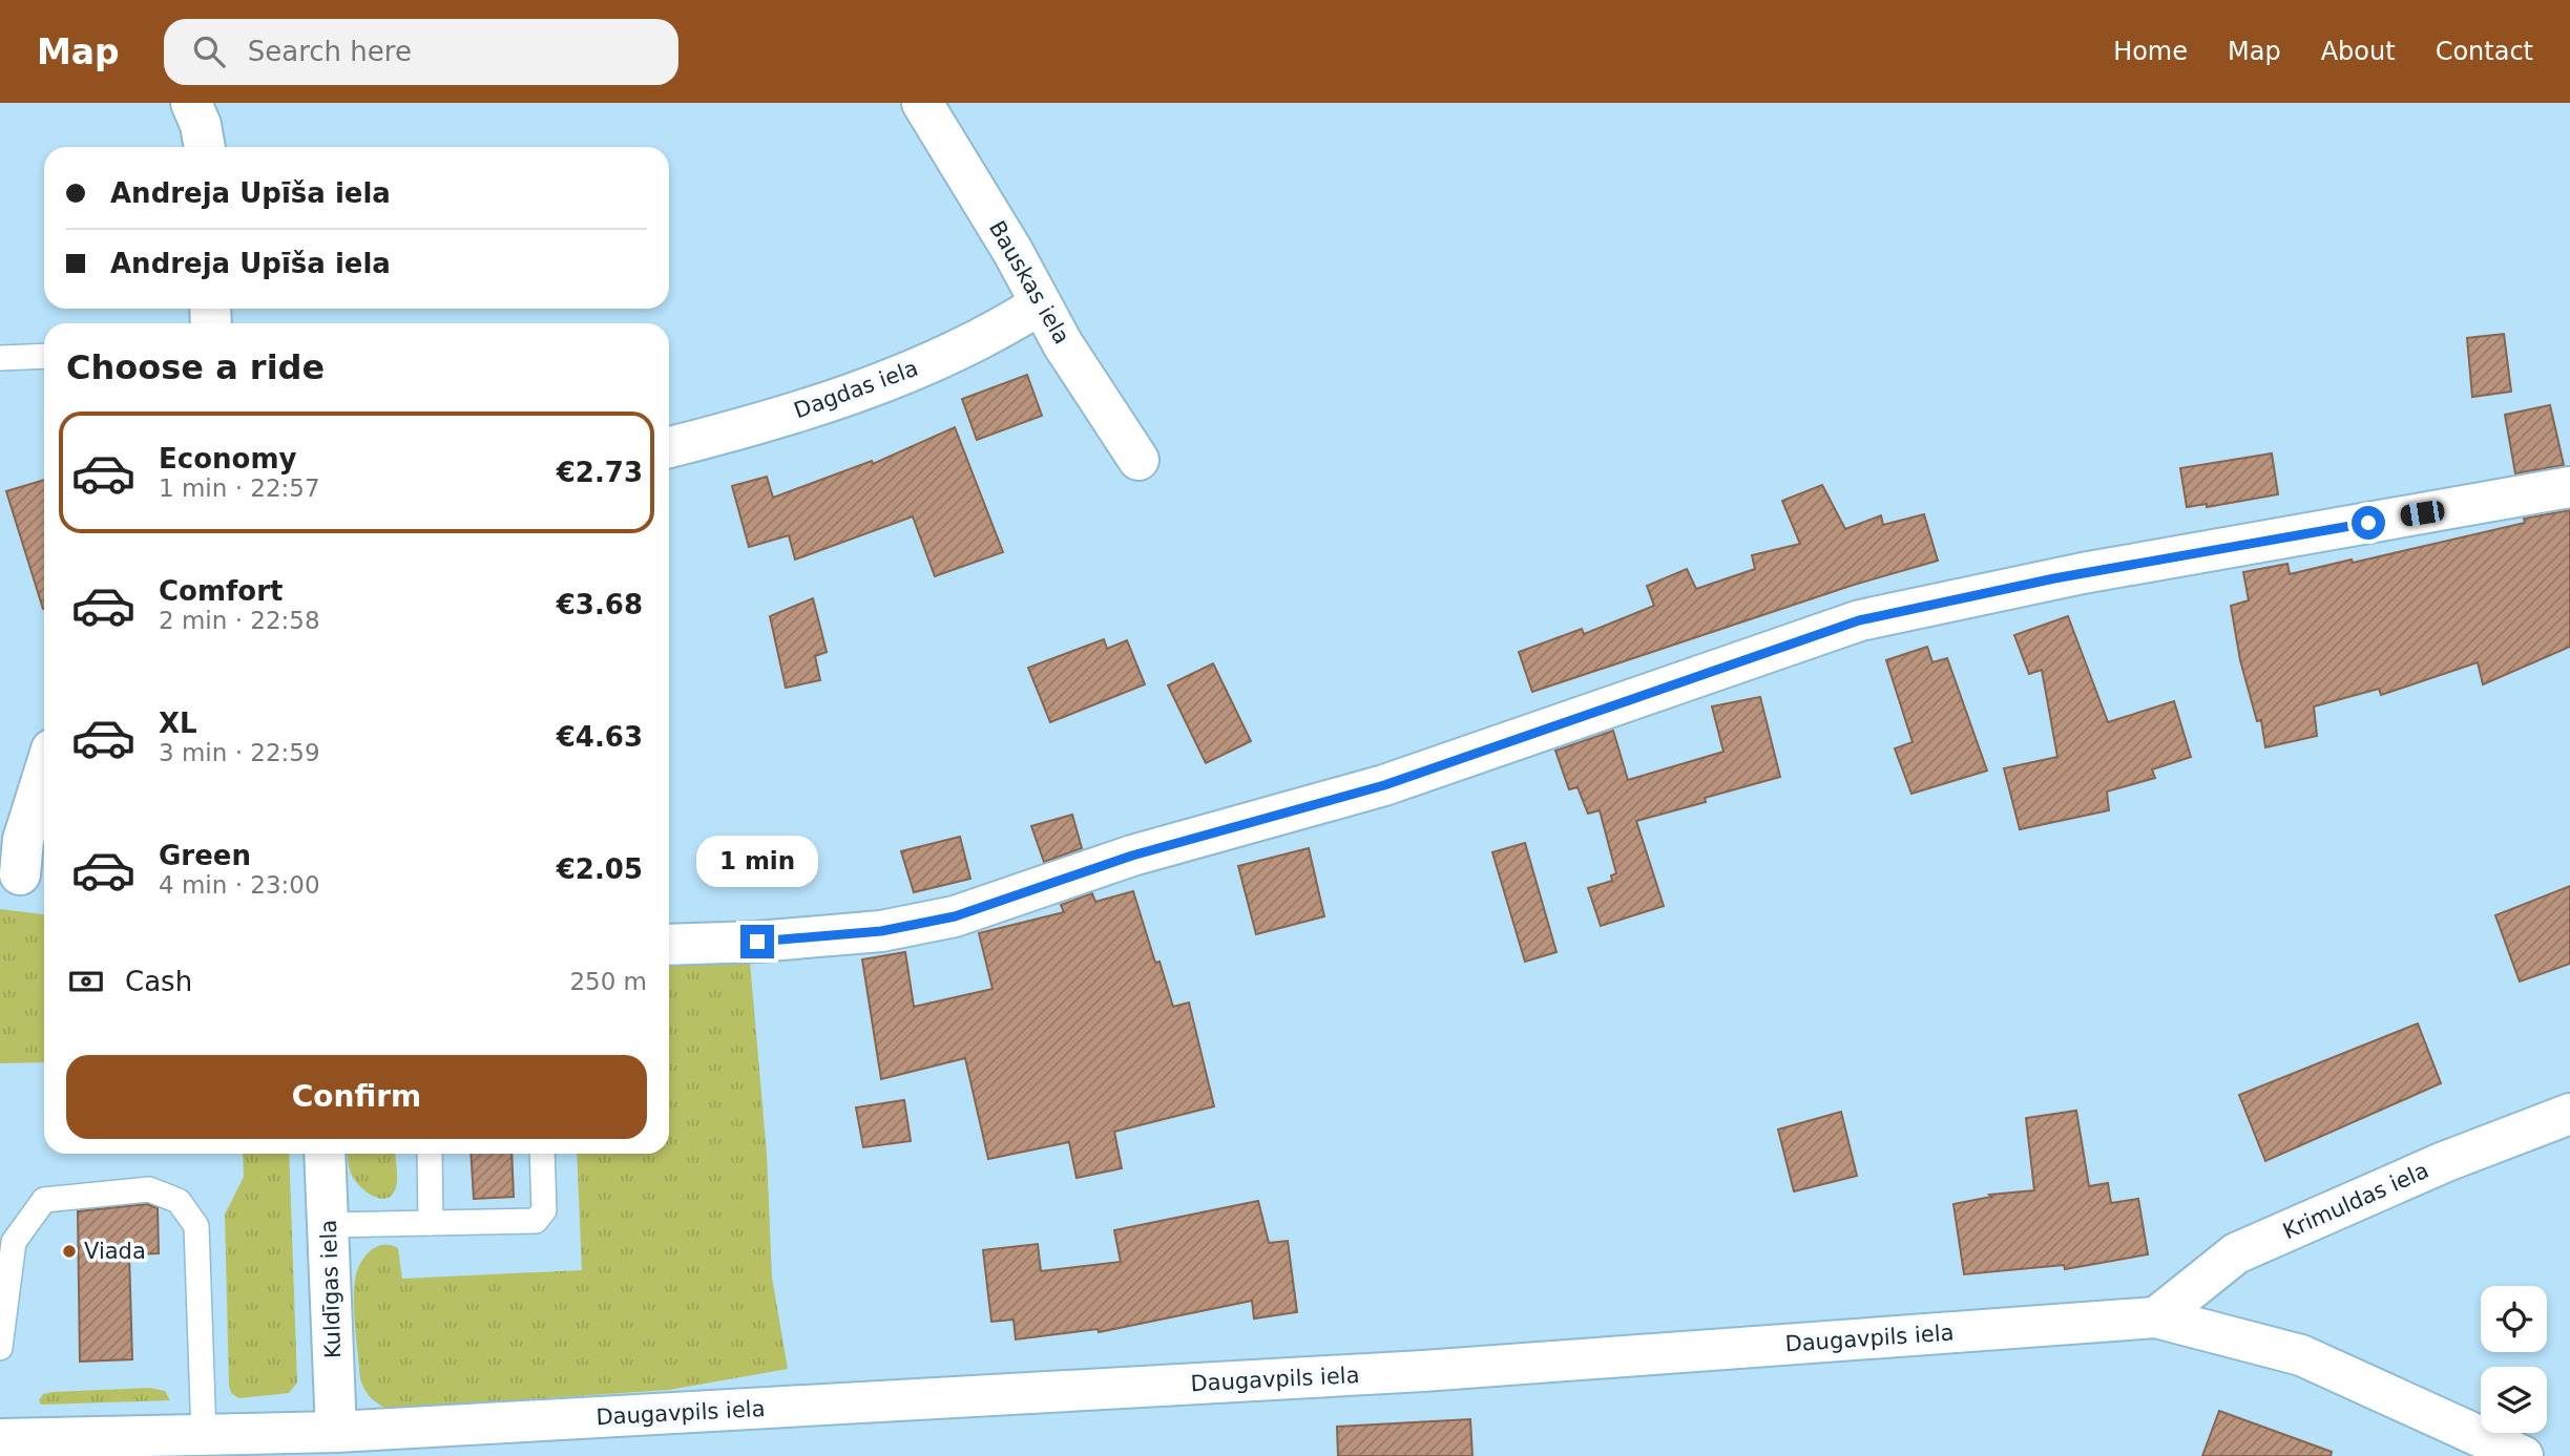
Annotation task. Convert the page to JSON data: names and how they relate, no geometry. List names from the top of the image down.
{
  "streets": {
    "street": [
      "Bauskas iela",
      "Dagdas iela",
      "Krimuldas iela",
      "Kuldīgas iela",
      "Daugavpils iela"
    ]
  },
  "crossings": [
    ["Bauskas iela", "Dagdas iela"],
    ["Krimuldas iela", "Daugavpils iela"],
    ["Kuldīgas iela", "Daugavpils iela"]
  ],
  "places": ["Viada"],
  "page": {
    "header": "Map",
    "search": "Search here",
    "nav": [
      "Home",
      "Map",
      "About",
      "Contact"
    ],
    "banner": ["Andreja Upīša iela", "Andreja Upīša iela"],
    "heading": "Choose a ride",
    "list": [
      {
        "name": "Economy",
        "note": "1 min · 22:57",
        "value": "€2.73"
      },
      {
        "name": "Comfort",
        "note": "2 min · 22:58",
        "value": "€3.68"
      },
      {
        "name": "XL",
        "note": "3 min · 22:59",
        "value": "€4.63"
      },
      {
        "name": "Green",
        "note": "4 min · 23:00",
        "value": "€2.05"
      }
    ],
    "bubble": "1 min",
    "pay": ["Cash", "250 m"],
    "buttons": "Confirm"
  }
}
